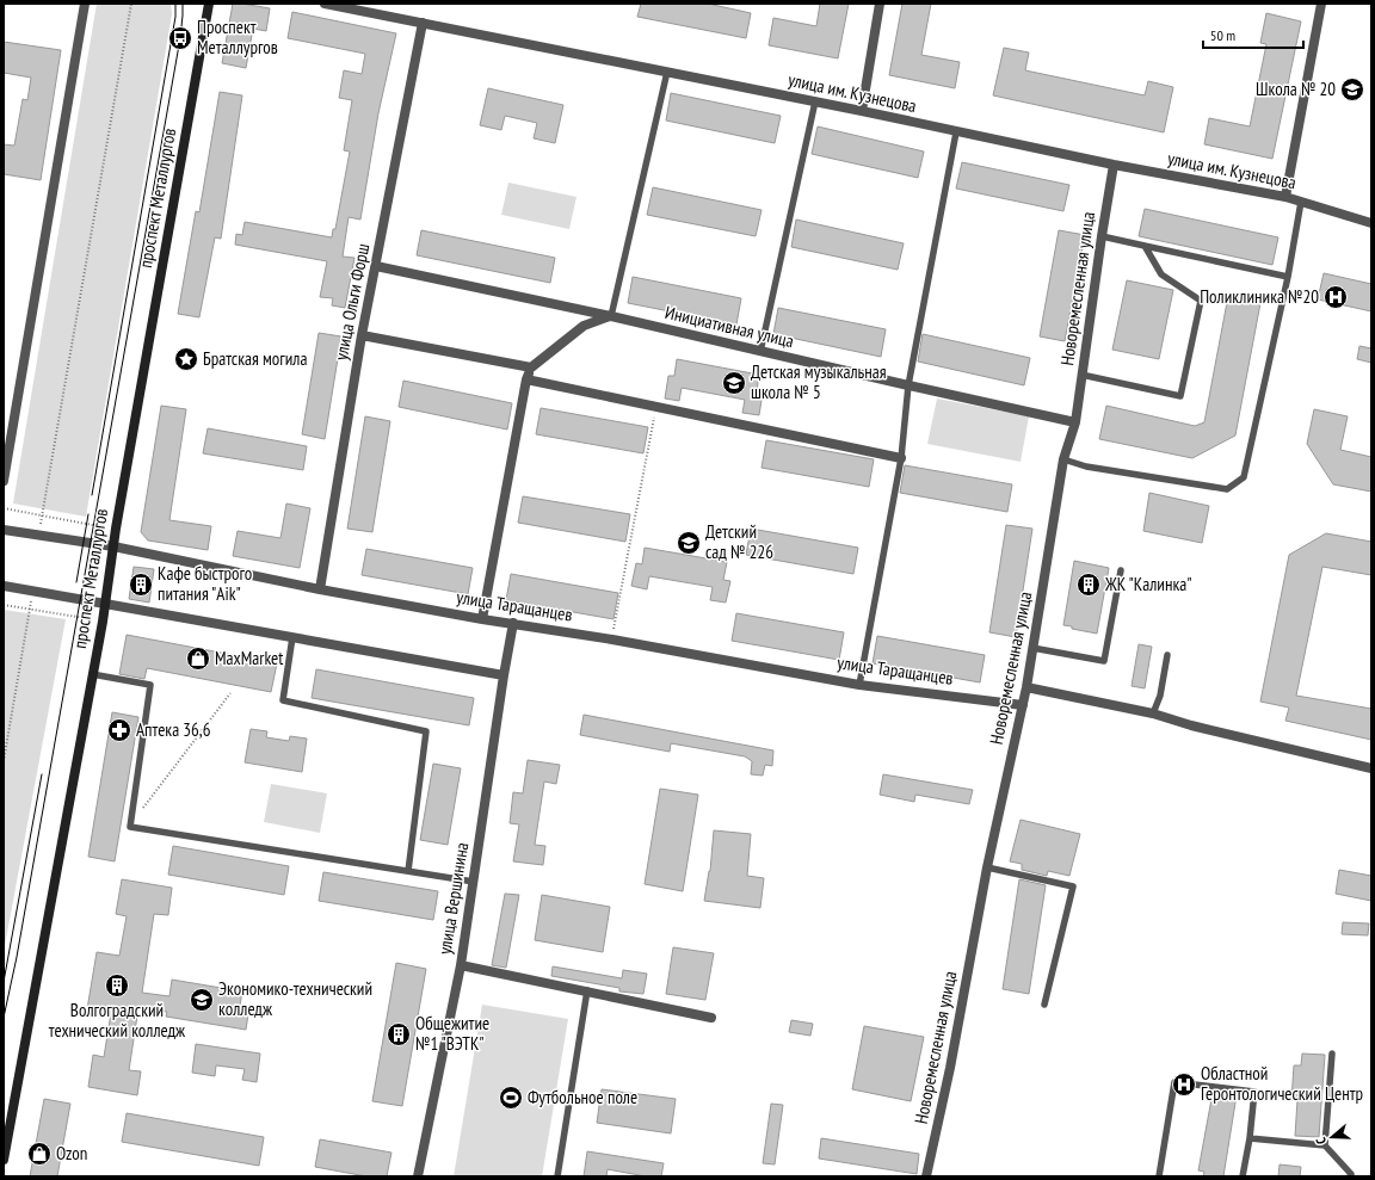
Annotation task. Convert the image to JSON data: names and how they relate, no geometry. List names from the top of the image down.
{
  "streets": {
    "main road": ["проспект Металлургов"],
    "street": [
      "улица им. Кузнецова",
      "Новоремесленная улица",
      "улица Ольги Форш",
      "Инициативная улица",
      "улица Таращанцев",
      "улица Вершинина"
    ]
  },
  "crossings": [
    ["улица им. Кузнецова", "Новоремесленная улица"],
    ["улица им. Кузнецова", "улица Ольги Форш"],
    ["проспект Металлургов", "улица Таращанцев"],
    ["Новоремесленная улица", "Инициативная улица"],
    ["Новоремесленная улица", "улица Таращанцев"],
    ["улица Ольги Форш", "Инициативная улица"],
    ["улица Ольги Форш", "улица Таращанцев"],
    ["улица Таращанцев", "улица Вершинина"]
  ],
  "places": {
    "bus stop": ["Проспект Металлургов"],
    "school or university": [
      "Школа № 20",
      "Детская музыкальная школа № 5",
      "Детский сад № 226",
      "Экономико-технический колледж"
    ],
    "hospital": ["Поликлиника №20", "Областной Геронтологический Центр"],
    "place": ["Братская могила"],
    "building": [
      "Кафе быстрого питания \"Aik\"",
      "ЖК \"Калинка\"",
      "Волгоградский технический колледж",
      "Общежитие №1 \"ВЭТК\""
    ],
    "shop": ["MaxMarket", "Ozon"],
    "pharmacy": ["Аптека 36,6"],
    "sports": ["Футбольное поле"]
  },
  "scale_bar": "50 m",
  "north": "left"
}
